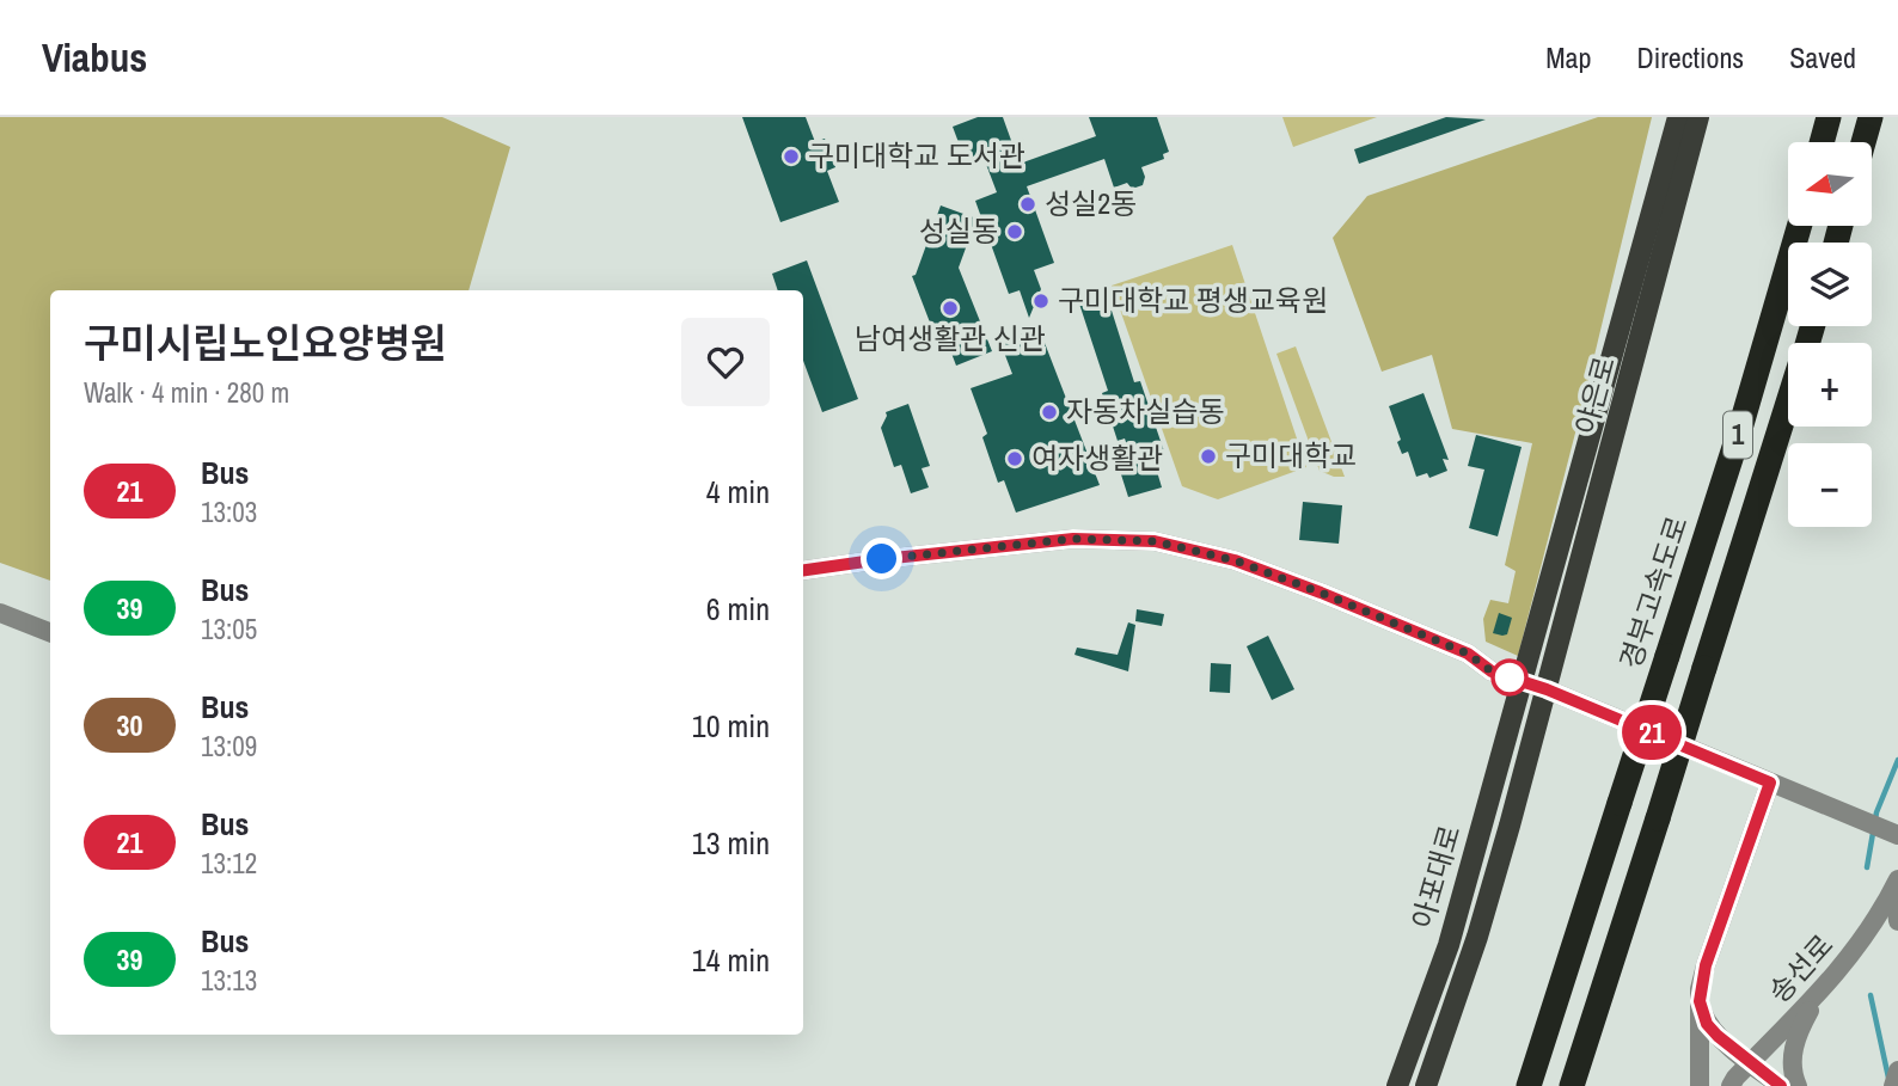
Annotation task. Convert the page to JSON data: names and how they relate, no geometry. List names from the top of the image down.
{
  "streets": {
    "highway": ["1", "경부고속도로"],
    "main road": ["야은로", "아포대로"],
    "street": ["송선로"]
  },
  "crossings": [
    ["야은로", "아포대로"]
  ],
  "places": [
    "구미대학교 도서관",
    "성실2동",
    "성실동",
    "구미대학교 평생교육원",
    "남여생활관 신관",
    "자동차실습동",
    "구미대학교",
    "여자생활관"
  ],
  "lines": ["bus line 21"],
  "north": "left",
  "page": {
    "header": "Viabus",
    "nav": ["Map", "Directions", "Saved"],
    "on_map": "21",
    "map_buttons": ["+", "−"],
    "heading": ["구미시립노인요양병원", "Walk · 4 min · 280 m"],
    "list": [
      {
        "mark": "21",
        "name": "Bus",
        "note": "13:03",
        "value": "4 min"
      },
      {
        "mark": "39",
        "name": "Bus",
        "note": "13:05",
        "value": "6 min"
      },
      {
        "mark": "30",
        "name": "Bus",
        "note": "13:09",
        "value": "10 min"
      },
      {
        "mark": "21",
        "name": "Bus",
        "note": "13:12",
        "value": "13 min"
      },
      {
        "mark": "39",
        "name": "Bus",
        "note": "13:13",
        "value": "14 min"
      }
    ]
  }
}
